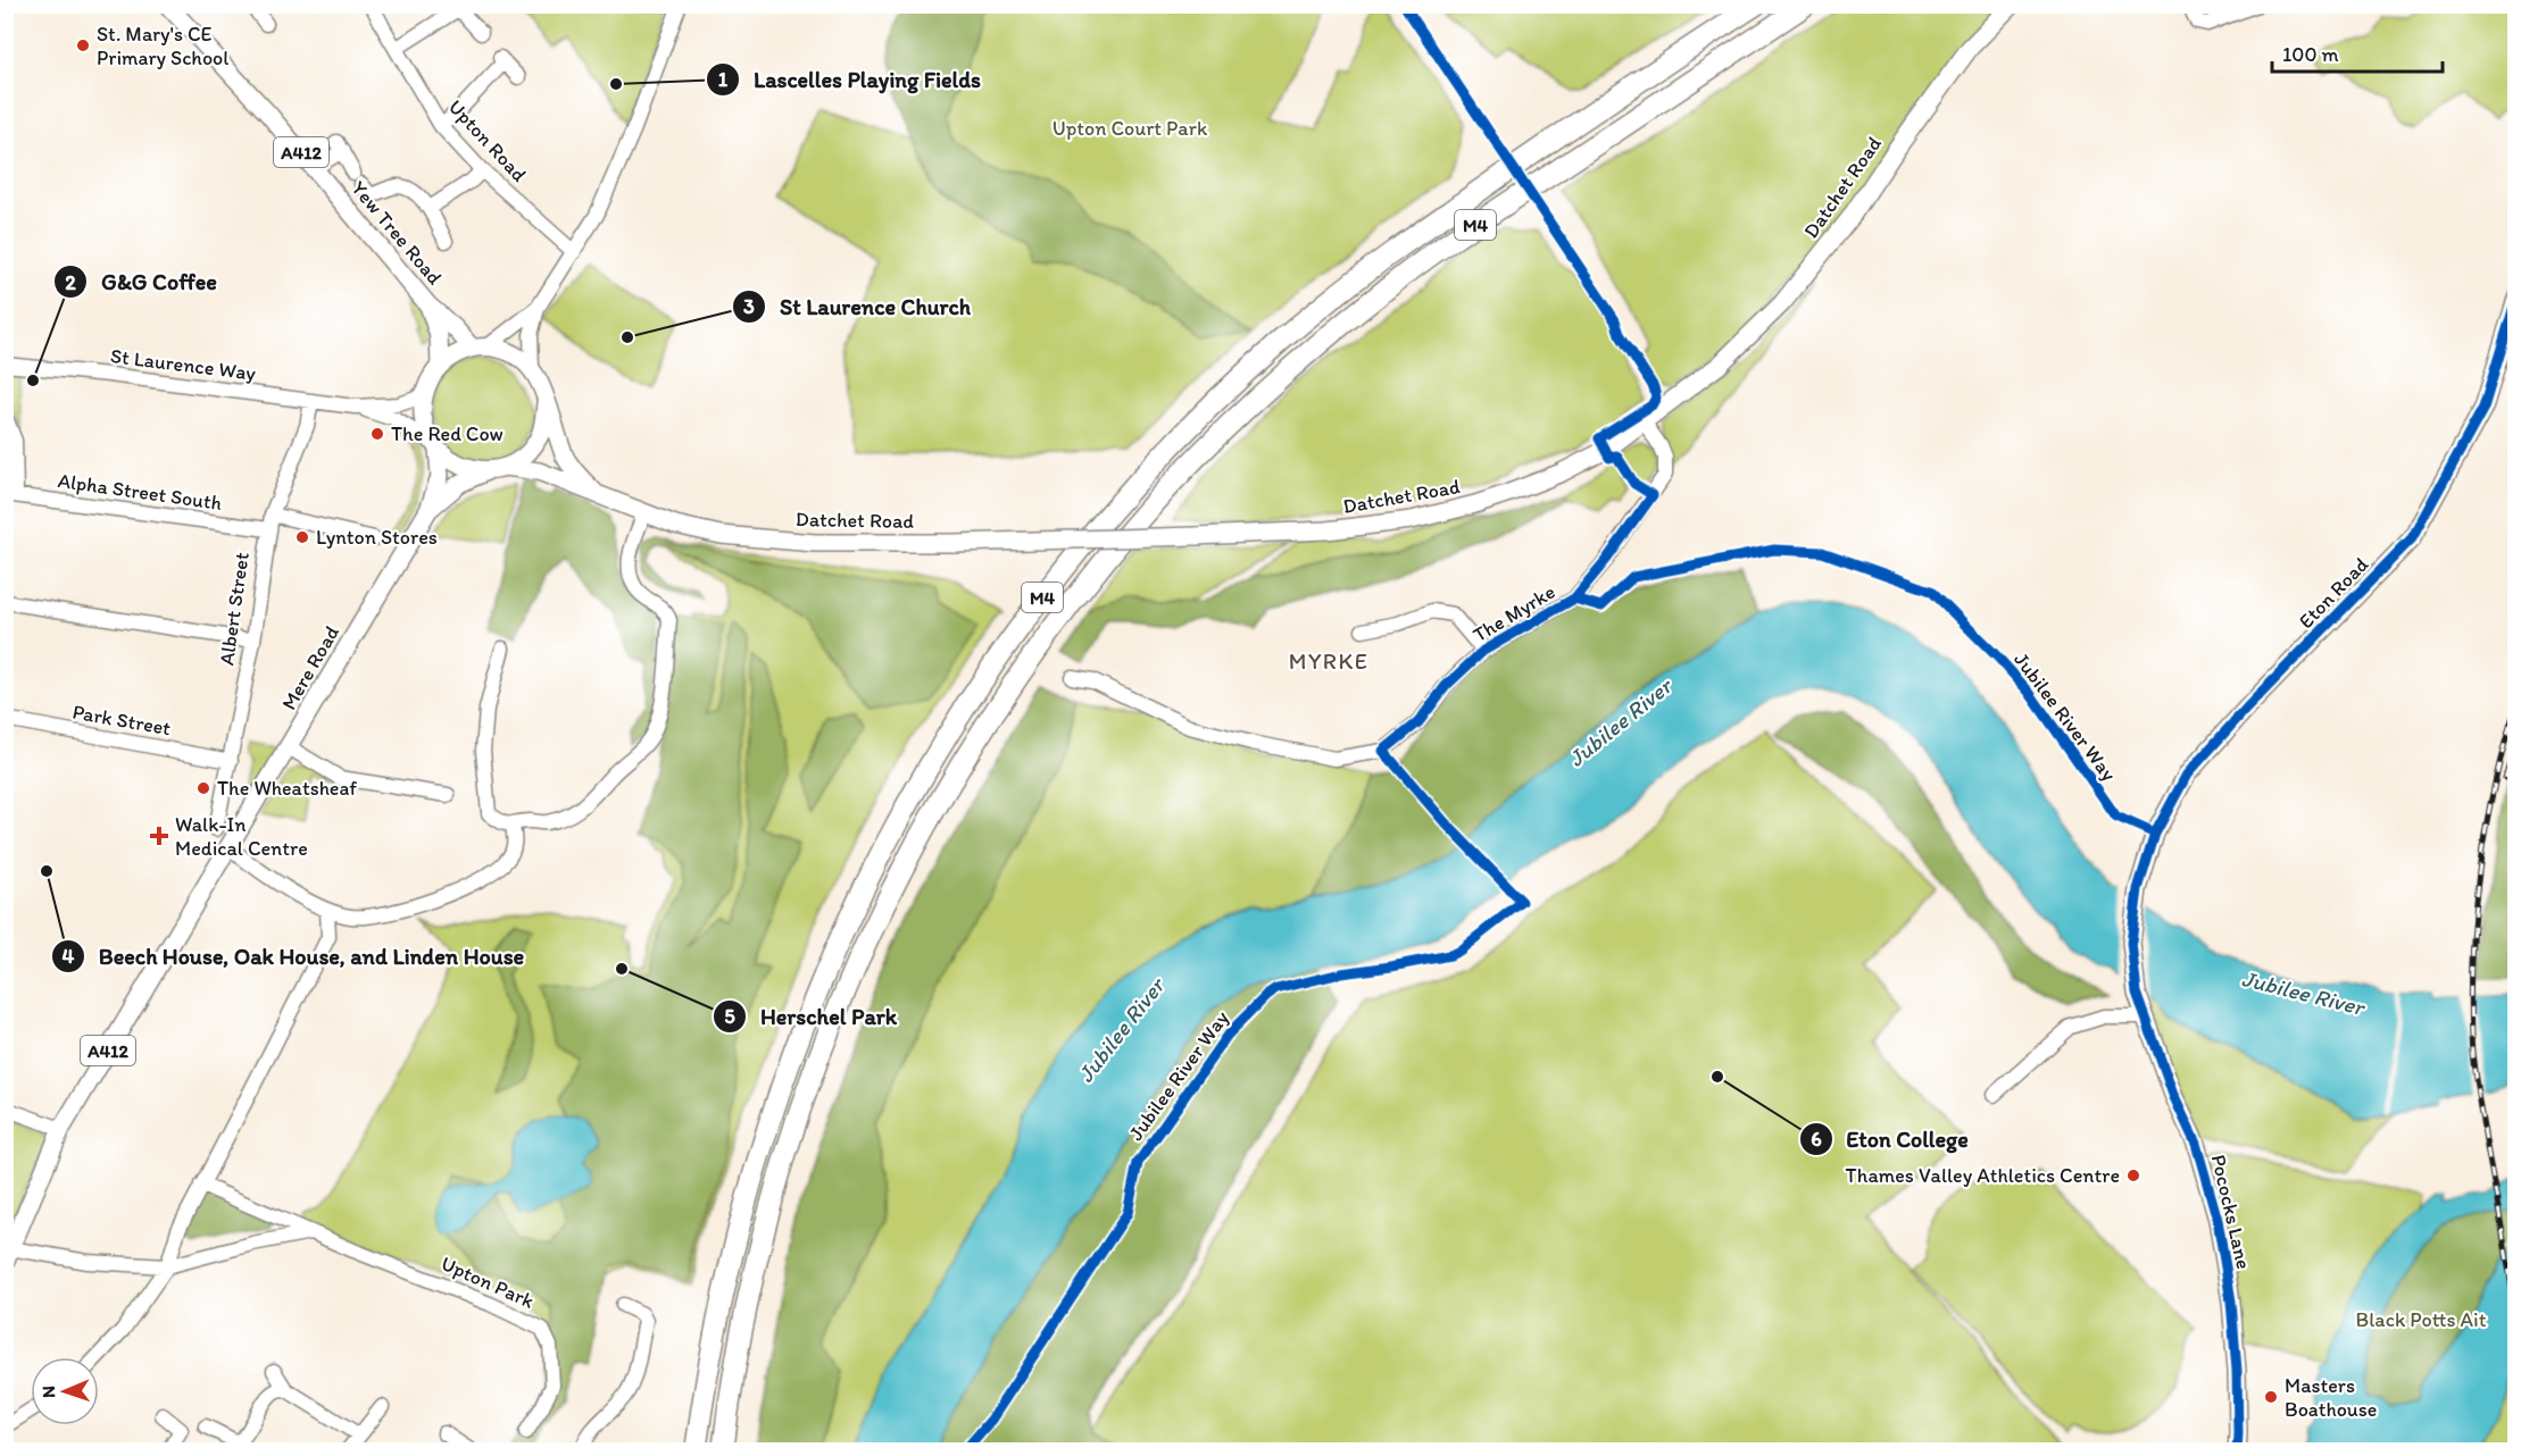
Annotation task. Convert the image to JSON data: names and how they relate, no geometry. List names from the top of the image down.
{
  "streets": {
    "highway": ["M4"],
    "main road": [
      "A412",
      "Datchet Road",
      "Yew Tree Road",
      "Eton Road",
      "Mere Road",
      "Pococks Lane"
    ],
    "street": [
      "Upton Road",
      "St Laurence Way",
      "Alpha Street South",
      "Albert Street",
      "The Myrke",
      "Park Street",
      "Upton Park"
    ],
    "cycle path": ["Jubilee River Way"]
  },
  "crossings": [
    ["A412", "Datchet Road"],
    ["A412", "Yew Tree Road"],
    ["A412", "St Laurence Way"],
    ["A412", "Mere Road"],
    ["Datchet Road", "Yew Tree Road"],
    ["Datchet Road", "St Laurence Way"],
    ["Datchet Road", "The Myrke"],
    ["Yew Tree Road", "St Laurence Way"],
    ["St Laurence Way", "Albert Street"],
    ["Alpha Street South", "Albert Street"],
    ["Eton Road", "Pococks Lane"],
    ["Albert Street", "Park Street"]
  ],
  "districts": ["MYRKE"],
  "water": ["Jubilee River"],
  "parks": ["Upton Court Park", "Black Potts Ait"],
  "places": {
    "other": [
      "St. Mary's CE Primary School",
      "Lascelles Playing Fields",
      "St Laurence Church",
      "G&G Coffee",
      "The Red Cow",
      "Lynton Stores",
      "The Wheatsheaf",
      "Beech House, Oak House, and Linden House",
      "Herschel Park",
      "Eton College",
      "Thames Valley Athletics Centre",
      "Masters Boathouse"
    ],
    "health": ["Walk-In Medical Centre"]
  },
  "scale_bar": "100 m",
  "north": "left"
}
